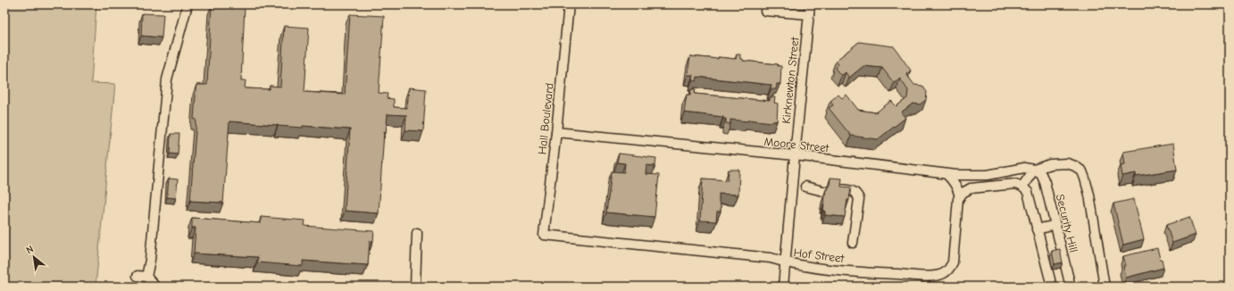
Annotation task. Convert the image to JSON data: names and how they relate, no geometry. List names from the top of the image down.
{
  "streets": {
    "street": [
      "Kirknewton Street",
      "Hall Boulevard",
      "Moore Street",
      "Security Hill",
      "Hof Street"
    ]
  },
  "crossings": [
    ["Kirknewton Street", "Moore Street"],
    ["Kirknewton Street", "Hof Street"],
    ["Hall Boulevard", "Moore Street"],
    ["Hall Boulevard", "Hof Street"],
    ["Moore Street", "Security Hill"]
  ],
  "north": "top left"
}
